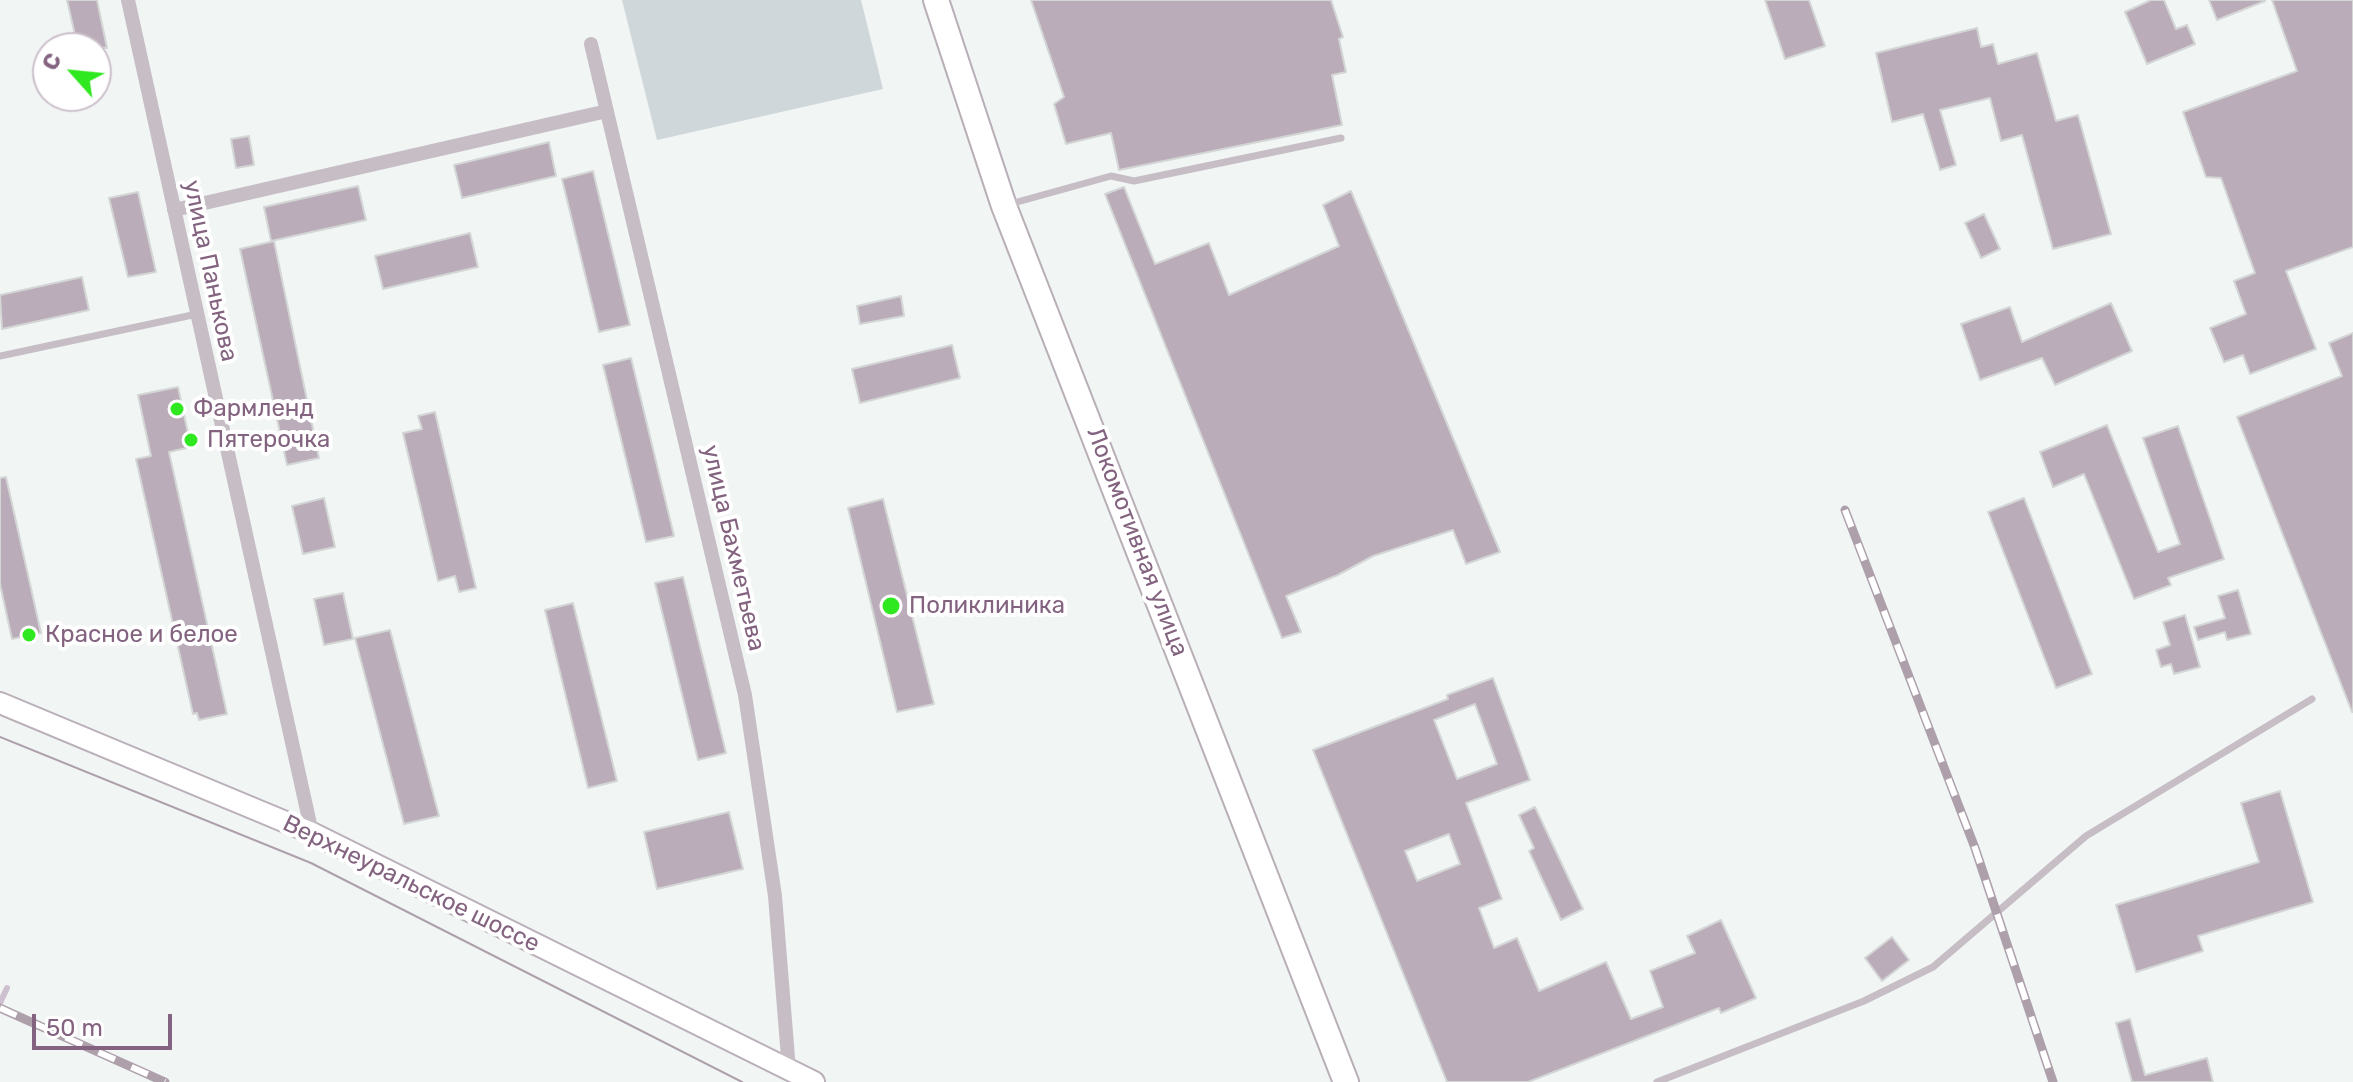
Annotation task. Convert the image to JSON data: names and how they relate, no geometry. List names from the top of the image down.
{
  "streets": {
    "main road": ["Локомотивная улица", "Верхнеуральское шоссе"],
    "street": ["улица Панькова", "улица Бахметьева"]
  },
  "crossings": [
    ["улица Панькова", "Верхнеуральское шоссе"],
    ["улица Бахметьева", "Верхнеуральское шоссе"]
  ],
  "places": [
    "Фармленд",
    "Пятерочка",
    "Поликлиника",
    "Красное и белое"
  ],
  "scale_bar": "50 m",
  "north": "top left"
}
